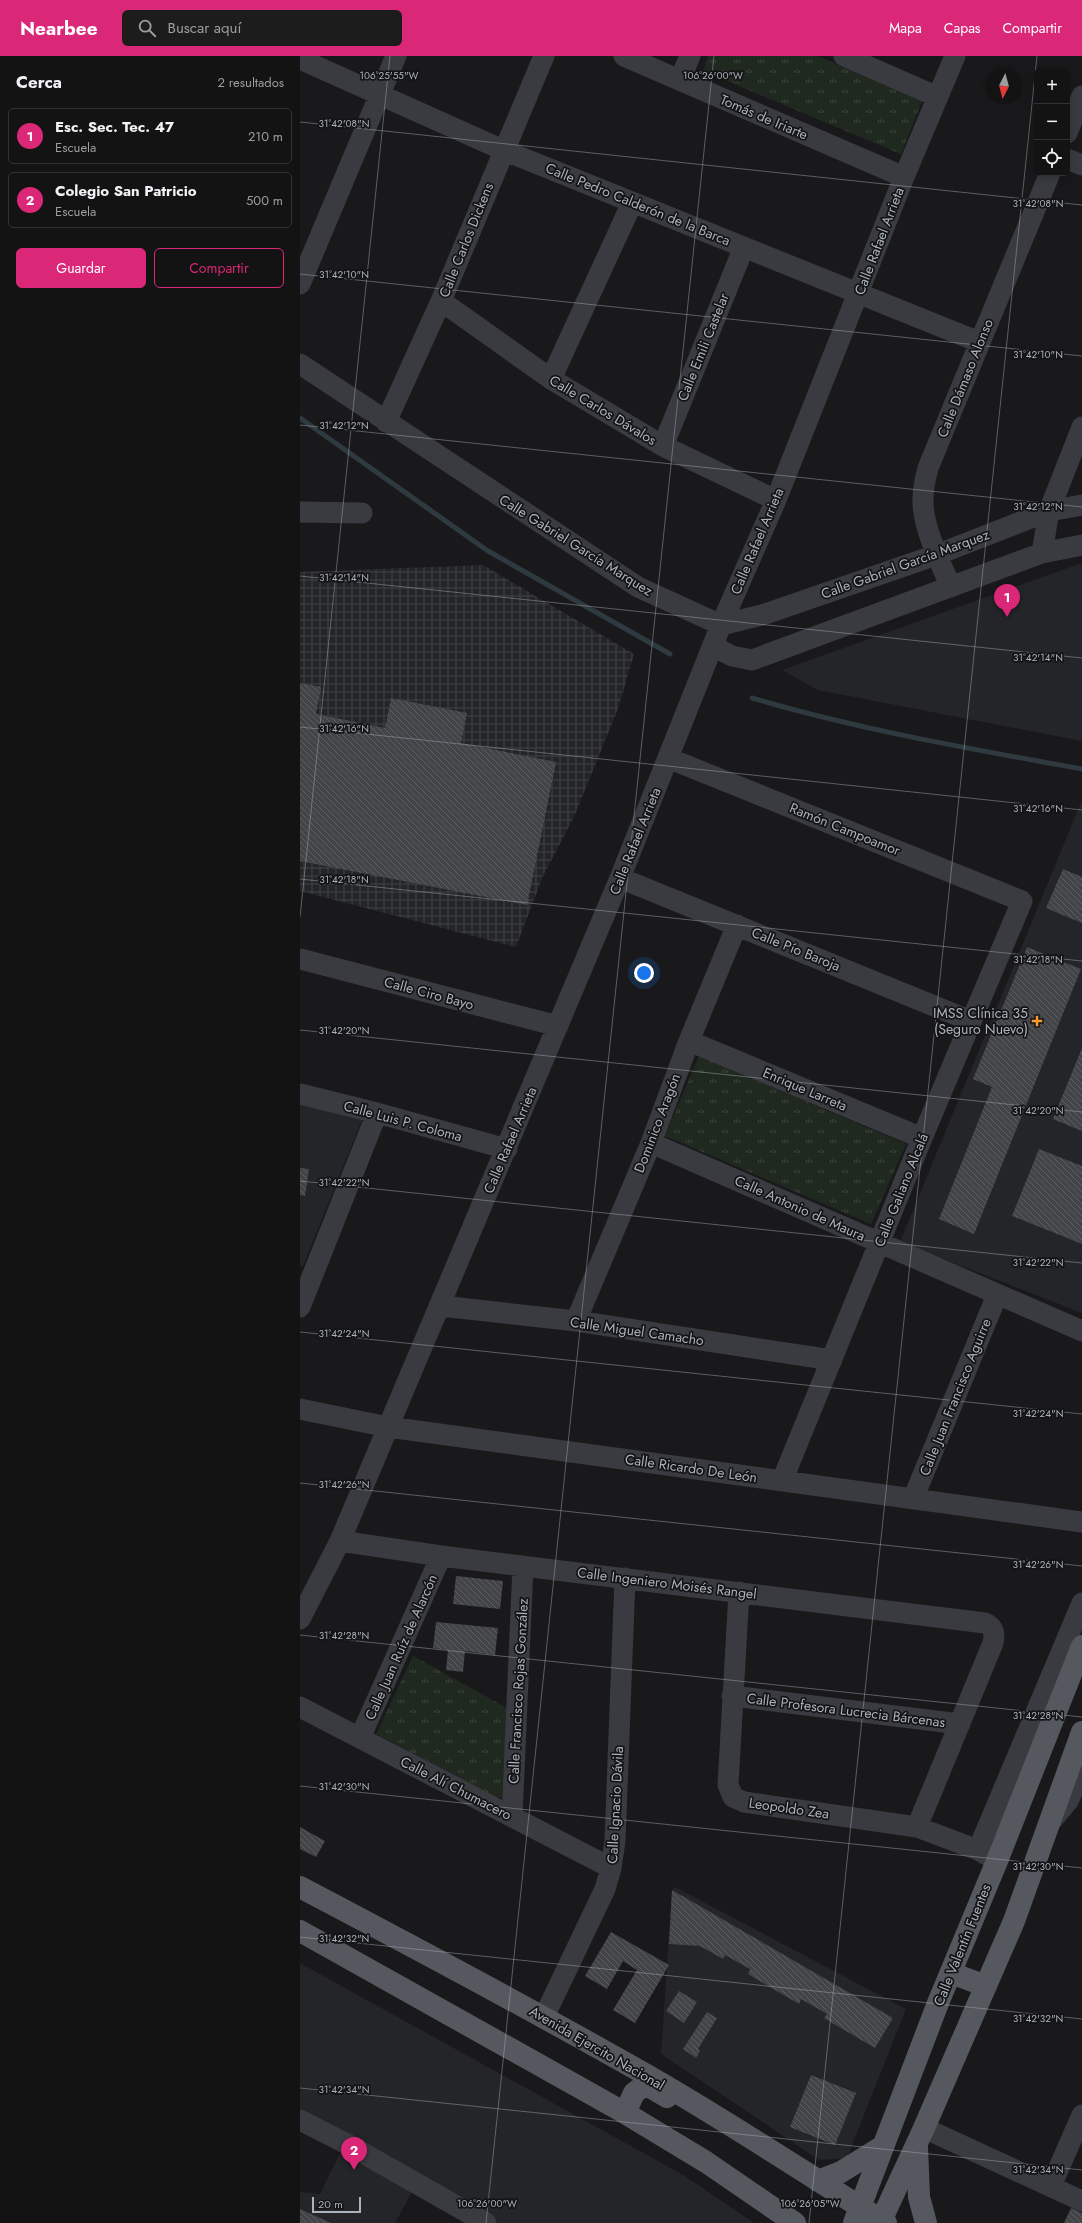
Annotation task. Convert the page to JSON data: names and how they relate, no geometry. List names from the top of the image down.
{
  "streets": {
    "main road": ["Calle Valentín Fuentes", "Avenida Ejercito Nacional"],
    "street": [
      "Tomás de Iriarte",
      "Calle Pedro Calderón de la Barca",
      "Calle Carlos Dickens",
      "Calle Rafael Arrieta",
      "Calle Emili Castelar",
      "Calle Dámaso Alonso",
      "Calle Carlos Dávalos",
      "Calle Gabriel García Marquez",
      "Ramón Campoamor",
      "Calle Pío Baroja",
      "Calle Ciro Bayo",
      "Enrique Larreta",
      "Calle Luis P. Coloma",
      "Dominico Aragón",
      "Calle Galiano Alcalá",
      "Calle Antonio de Maura",
      "Calle Miguel Camacho",
      "Calle Juan Francisco Aguirre",
      "Calle Ricardo De León",
      "Calle Ingeniero Moisés Rangel",
      "Calle Juan Ruíz de Alarcón",
      "Calle Francisco Rojas González",
      "Calle Profesora Lucrecia Bárcenas",
      "Calle Alí Chumacero",
      "Calle Ignacio Dávila",
      "Leopoldo Zea"
    ]
  },
  "crossings": [
    ["Tomás de Iriarte", "Calle Rafael Arrieta"],
    ["Calle Pedro Calderón de la Barca", "Calle Carlos Dickens"],
    ["Calle Pedro Calderón de la Barca", "Calle Rafael Arrieta"],
    ["Calle Pedro Calderón de la Barca", "Calle Emili Castelar"],
    ["Calle Pedro Calderón de la Barca", "Calle Dámaso Alonso"],
    ["Calle Carlos Dickens", "Calle Carlos Dávalos"],
    ["Calle Carlos Dickens", "Calle Gabriel García Marquez"],
    ["Calle Rafael Arrieta", "Calle Carlos Dávalos"],
    ["Calle Rafael Arrieta", "Calle Gabriel García Marquez"],
    ["Calle Rafael Arrieta", "Ramón Campoamor"],
    ["Calle Rafael Arrieta", "Calle Pío Baroja"],
    ["Calle Rafael Arrieta", "Calle Ciro Bayo"],
    ["Calle Rafael Arrieta", "Calle Luis P. Coloma"],
    ["Calle Rafael Arrieta", "Calle Miguel Camacho"],
    ["Calle Rafael Arrieta", "Calle Ricardo De León"],
    ["Calle Rafael Arrieta", "Calle Ingeniero Moisés Rangel"],
    ["Calle Emili Castelar", "Calle Carlos Dávalos"],
    ["Calle Dámaso Alonso", "Calle Gabriel García Marquez"],
    ["Ramón Campoamor", "Calle Galiano Alcalá"],
    ["Calle Pío Baroja", "Dominico Aragón"],
    ["Calle Pío Baroja", "Calle Galiano Alcalá"],
    ["Enrique Larreta", "Dominico Aragón"],
    ["Enrique Larreta", "Calle Galiano Alcalá"],
    ["Dominico Aragón", "Calle Antonio de Maura"],
    ["Dominico Aragón", "Calle Miguel Camacho"],
    ["Calle Galiano Alcalá", "Calle Antonio de Maura"],
    ["Calle Galiano Alcalá", "Calle Miguel Camacho"],
    ["Calle Galiano Alcalá", "Calle Ricardo De León"],
    ["Calle Antonio de Maura", "Calle Juan Francisco Aguirre"],
    ["Calle Juan Francisco Aguirre", "Calle Ricardo De León"],
    ["Calle Ingeniero Moisés Rangel", "Calle Juan Ruíz de Alarcón"],
    ["Calle Ingeniero Moisés Rangel", "Calle Francisco Rojas González"],
    ["Calle Ingeniero Moisés Rangel", "Calle Profesora Lucrecia Bárcenas"],
    ["Calle Ingeniero Moisés Rangel", "Calle Ignacio Dávila"],
    ["Calle Ingeniero Moisés Rangel", "Leopoldo Zea"],
    ["Calle Juan Ruíz de Alarcón", "Calle Alí Chumacero"],
    ["Calle Francisco Rojas González", "Calle Alí Chumacero"],
    ["Calle Profesora Lucrecia Bárcenas", "Leopoldo Zea"],
    ["Calle Alí Chumacero", "Calle Ignacio Dávila"],
    ["Calle Ignacio Dávila", "Avenida Ejercito Nacional"],
    ["Leopoldo Zea", "Calle Valentín Fuentes"],
    ["Calle Valentín Fuentes", "Avenida Ejercito Nacional"]
  ],
  "places": {
    "health": ["IMSS Clínica 35 (Seguro Nuevo)"]
  },
  "scale_bar": "20 m",
  "north": "bottom",
  "page": {
    "header": "Nearbee",
    "search": "Buscar aquí",
    "nav": ["Mapa", "Capas", "Compartir"],
    "heading": ["Cerca", "2 resultados"],
    "map_buttons": ["+", "−"],
    "list": [
      {
        "mark": "1",
        "name": "Esc. Sec. Tec. 47",
        "note": "Escuela",
        "value": "210 m"
      },
      {
        "mark": "2",
        "name": "Colegio San Patricio",
        "note": "Escuela",
        "value": "500 m"
      }
    ],
    "buttons": ["Guardar", "Compartir"],
    "pins": ["1", "2"],
    "scale": "20 m"
  },
  "coordinates": [
    "106°25'55\"W",
    "106°26'00\"W",
    "31°42'08\"N",
    "31°42'10\"N",
    "31°42'12\"N",
    "31°42'14\"N",
    "31°42'16\"N",
    "31°42'18\"N",
    "31°42'20\"N",
    "31°42'22\"N",
    "31°42'24\"N",
    "31°42'26\"N",
    "31°42'28\"N",
    "31°42'30\"N",
    "31°42'32\"N",
    "31°42'34\"N",
    "106°26'05\"W"
  ]
}
